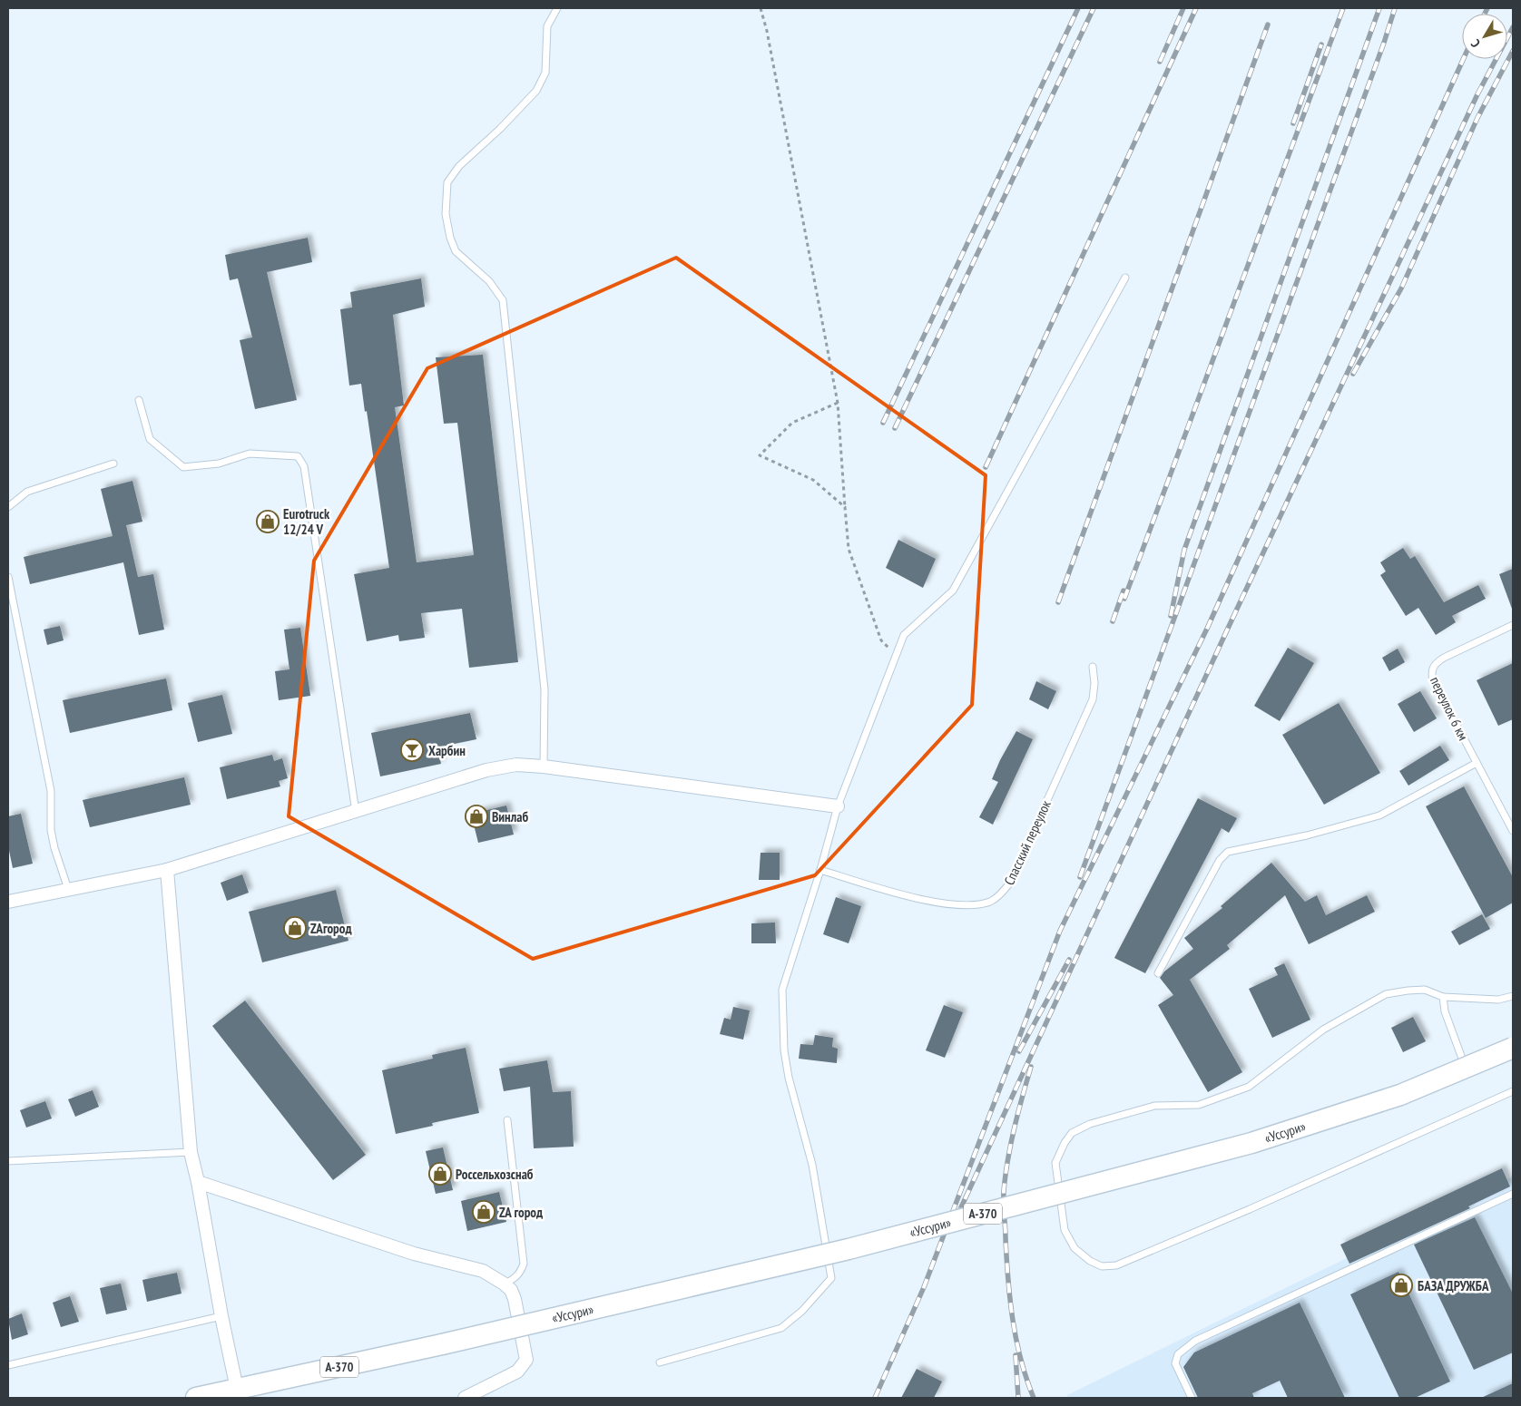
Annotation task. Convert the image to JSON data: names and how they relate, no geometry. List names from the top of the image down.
{
  "streets": {
    "highway": ["«Уссури»", "А-370"],
    "lane": ["переулок 6 км", "Спасский переулок"]
  },
  "crossings": [
    ["«Уссури»", "А-370"]
  ],
  "places": {
    "shop": [
      "Eurotruck 12/24 V",
      "Винлаб",
      "ZAгород",
      "Россельхозснаб",
      "ZA город",
      "БАЗА ДРУЖБА"
    ],
    "bar": ["Харбин"]
  },
  "north": "bottom left"
}
